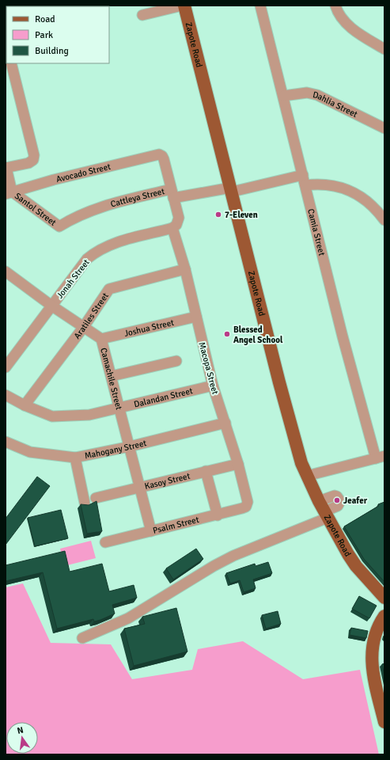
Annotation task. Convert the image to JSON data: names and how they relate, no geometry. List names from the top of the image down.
{
  "streets": {
    "main road": ["Zapote Road"],
    "street": [
      "Dahlia Street",
      "Avocado Street",
      "Cattleya Street",
      "Santol Street",
      "Camia Street",
      "Jonah Street",
      "Aratiles Street",
      "Joshua Street",
      "Macopa Street",
      "Camachile Street",
      "Dalandan Street",
      "Mahogany Street",
      "Kasoy Street",
      "Psalm Street"
    ]
  },
  "crossings": [
    ["Zapote Road", "Cattleya Street"],
    ["Dahlia Street", "Camia Street"],
    ["Avocado Street", "Cattleya Street"],
    ["Avocado Street", "Santol Street"],
    ["Cattleya Street", "Santol Street"],
    ["Cattleya Street", "Camia Street"],
    ["Jonah Street", "Macopa Street"],
    ["Jonah Street", "Camachile Street"],
    ["Aratiles Street", "Macopa Street"],
    ["Aratiles Street", "Camachile Street"],
    ["Aratiles Street", "Dalandan Street"],
    ["Joshua Street", "Macopa Street"],
    ["Joshua Street", "Camachile Street"],
    ["Macopa Street", "Dalandan Street"],
    ["Macopa Street", "Mahogany Street"],
    ["Macopa Street", "Kasoy Street"],
    ["Macopa Street", "Psalm Street"],
    ["Camachile Street", "Dalandan Street"],
    ["Camachile Street", "Mahogany Street"],
    ["Camachile Street", "Kasoy Street"],
    ["Camachile Street", "Psalm Street"]
  ],
  "places": ["7-Eleven", "Blessed Angel School", "Jeafer"],
  "legend": ["Road", "Park", "Building"],
  "north": "top"
}
